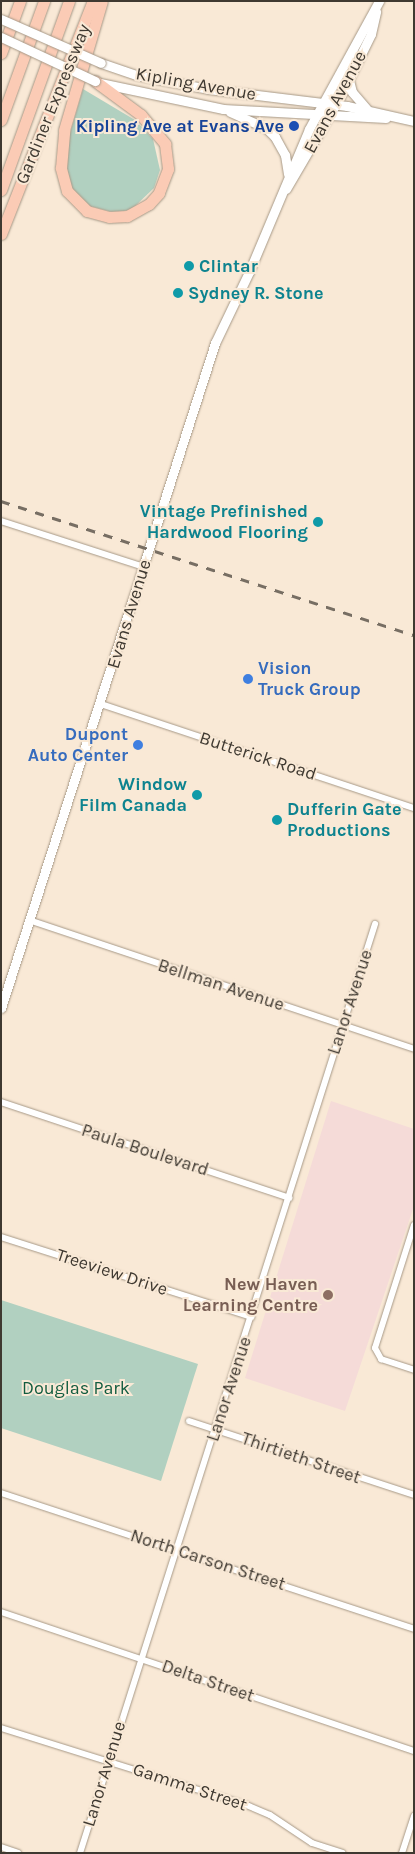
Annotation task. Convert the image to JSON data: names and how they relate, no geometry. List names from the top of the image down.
{
  "streets": {
    "highway": ["Gardiner Expressway"],
    "main road": ["Kipling Avenue", "Evans Avenue"],
    "street": [
      "Butterick Road",
      "Bellman Avenue",
      "Lanor Avenue",
      "Paula Boulevard",
      "Treeview Drive",
      "Thirtieth Street",
      "North Carson Street",
      "Delta Street",
      "Gamma Street"
    ]
  },
  "crossings": [
    ["Kipling Avenue", "Evans Avenue"],
    ["Evans Avenue", "Butterick Road"],
    ["Evans Avenue", "Bellman Avenue"],
    ["Bellman Avenue", "Lanor Avenue"],
    ["Lanor Avenue", "Paula Boulevard"],
    ["Lanor Avenue", "Treeview Drive"],
    ["Lanor Avenue", "Thirtieth Street"],
    ["Lanor Avenue", "North Carson Street"],
    ["Lanor Avenue", "Delta Street"],
    ["Lanor Avenue", "Gamma Street"]
  ],
  "parks": ["Douglas Park"],
  "places": [
    "Kipling Ave at Evans Ave",
    "Clintar",
    "Sydney R. Stone",
    "Vintage Prefinished Hardwood Flooring",
    "Vision Truck Group",
    "Dupont Auto Center",
    "Window Film Canada",
    "Dufferin Gate Productions",
    "New Haven Learning Centre"
  ]
}
